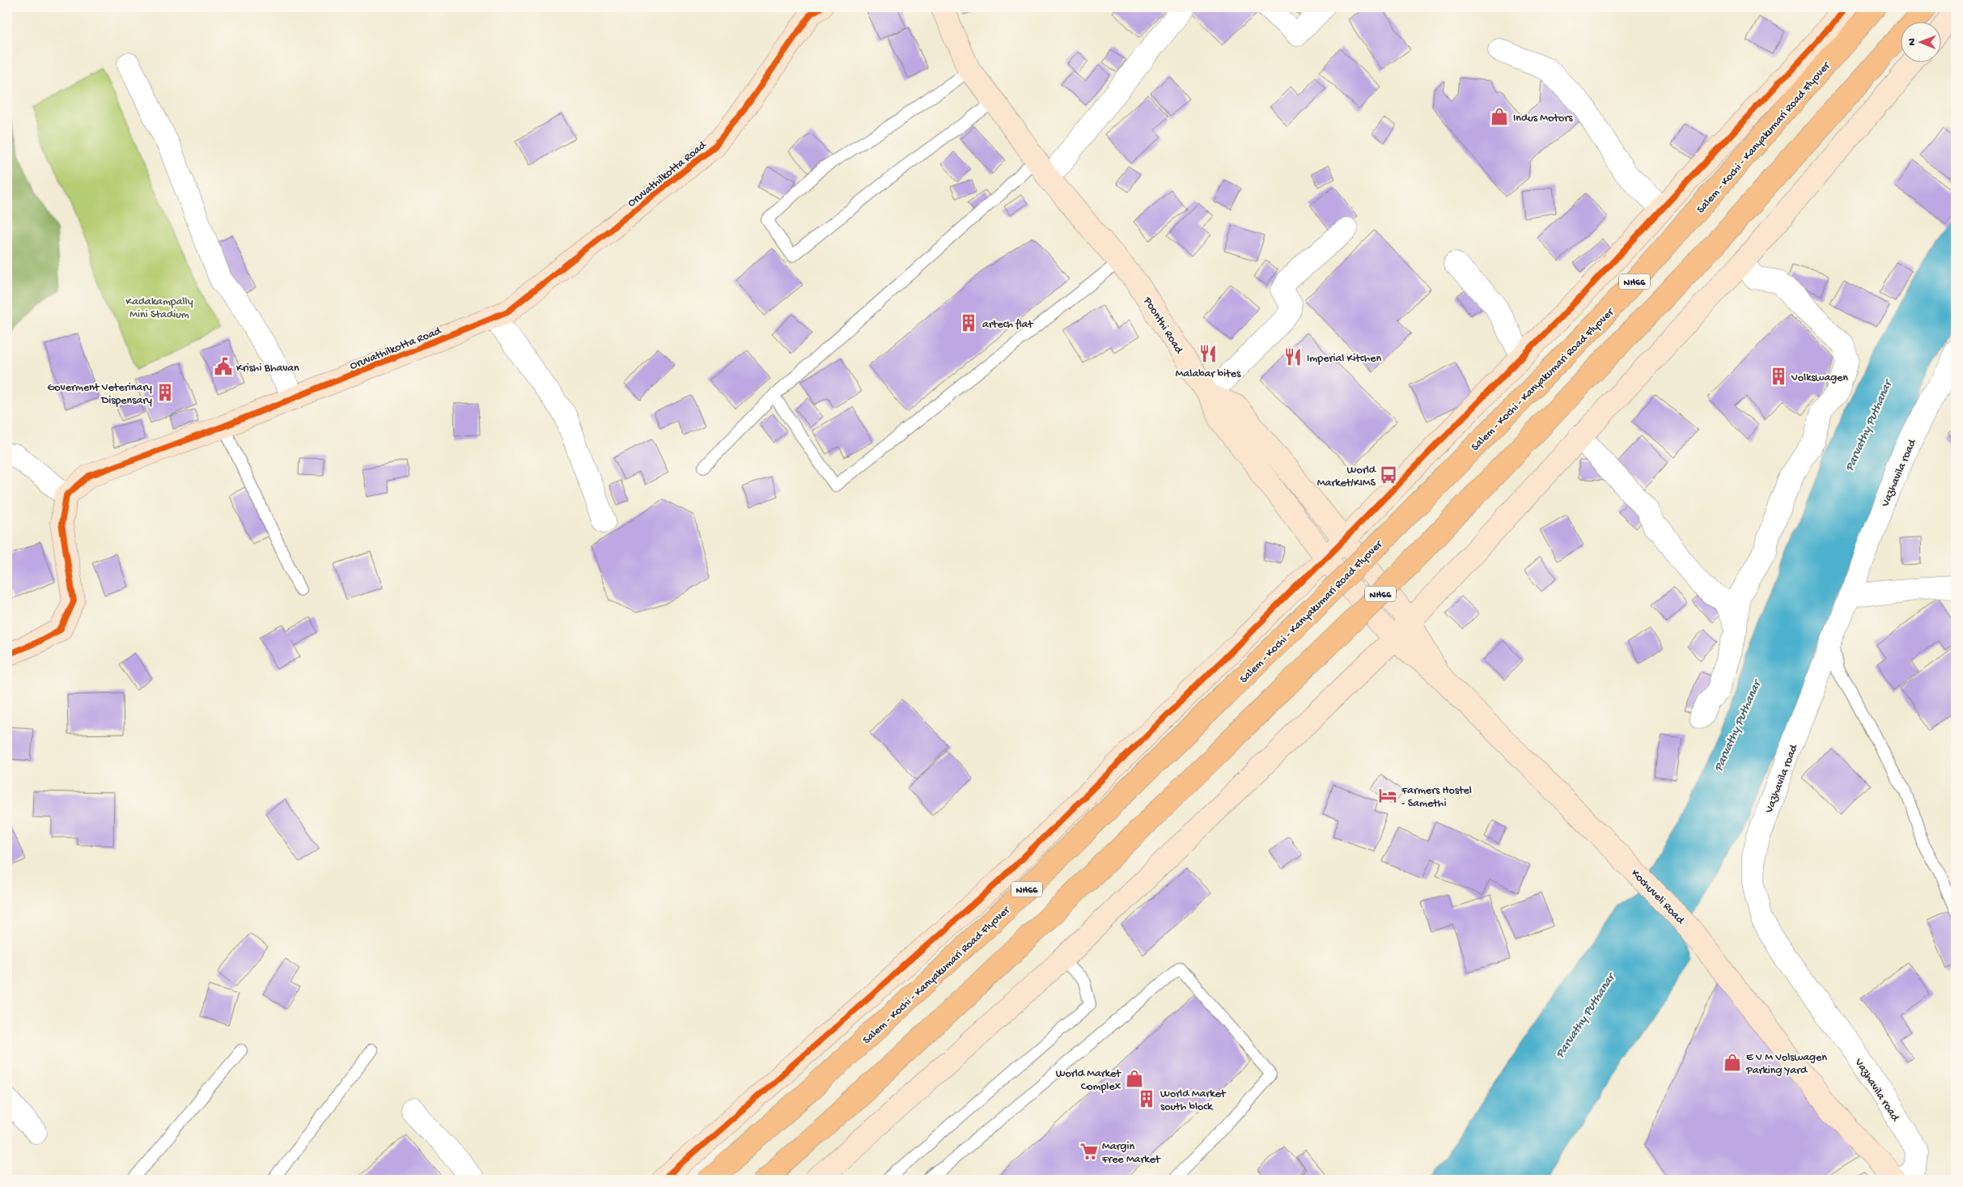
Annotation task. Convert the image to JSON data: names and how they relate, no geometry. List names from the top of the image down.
{
  "streets": {
    "highway": ["Salem - Kochi - Kanyakumari Road Flyover", "NH66"],
    "street": [
      "Oruvathilkotta Road",
      "Poonthi Road",
      "Vazhavila road",
      "Kochuveli Road"
    ]
  },
  "crossings": [
    ["Poonthi Road", "Kochuveli Road"]
  ],
  "water": ["Parvathy Puthanar"],
  "parks": ["Kadakampally Mini Stadium"],
  "places": {
    "shop": ["Indus Motors", "E V M Volswagen Parking Yard", "World Market Complex"],
    "building": [
      "artech flat",
      "Volkswagen",
      "Goverment Veterinary Dispensary",
      "World Market south block"
    ],
    "restaurant": ["Malabar bites", "Imperial Kitchen"],
    "public building": ["Krishi Bhavan"],
    "bus stop": ["World Market/KIMS"],
    "hotel": ["Farmers Hostel - Samethi"],
    "supermarket": ["Margin Free Market"]
  },
  "north": "left"
}
